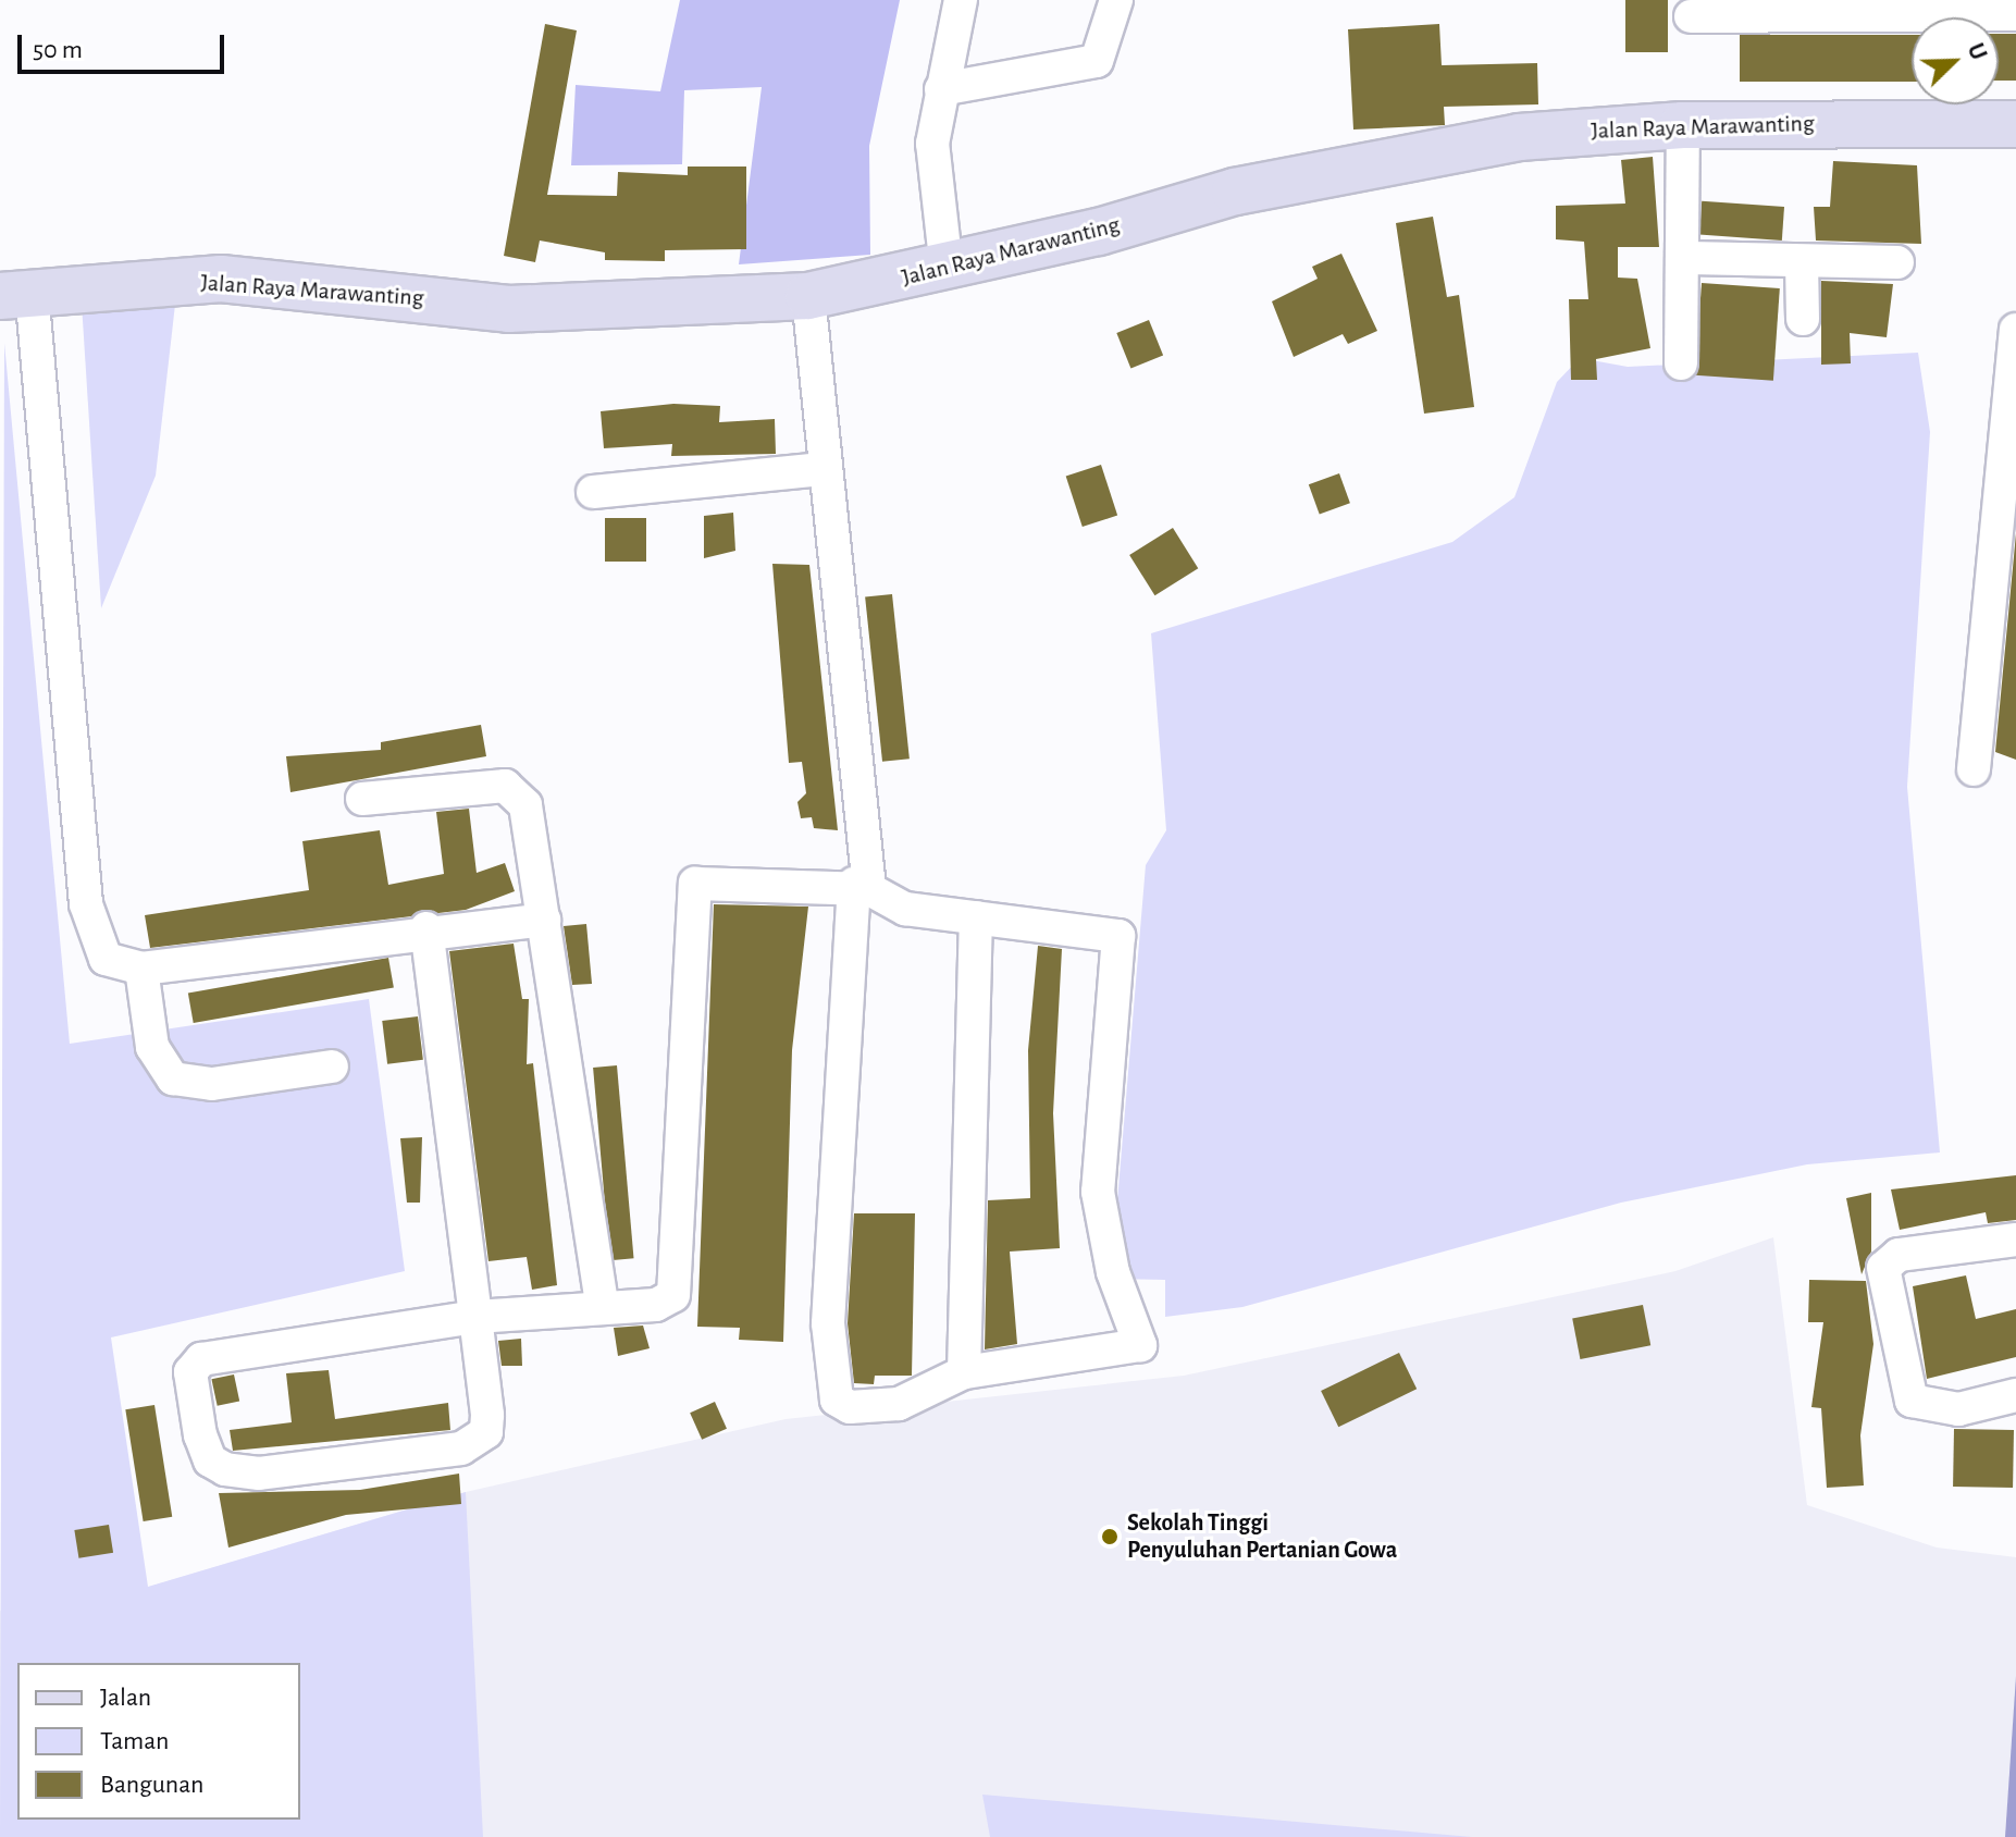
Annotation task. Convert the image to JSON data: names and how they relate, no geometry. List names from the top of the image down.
{
  "streets": {
    "street": ["Jalan Raya Marawanting"]
  },
  "places": ["Sekolah Tinggi Penyuluhan Pertanian Gowa"],
  "legend": ["Jalan", "Taman", "Bangunan"],
  "scale_bar": "50 m",
  "north": "top right"
}
